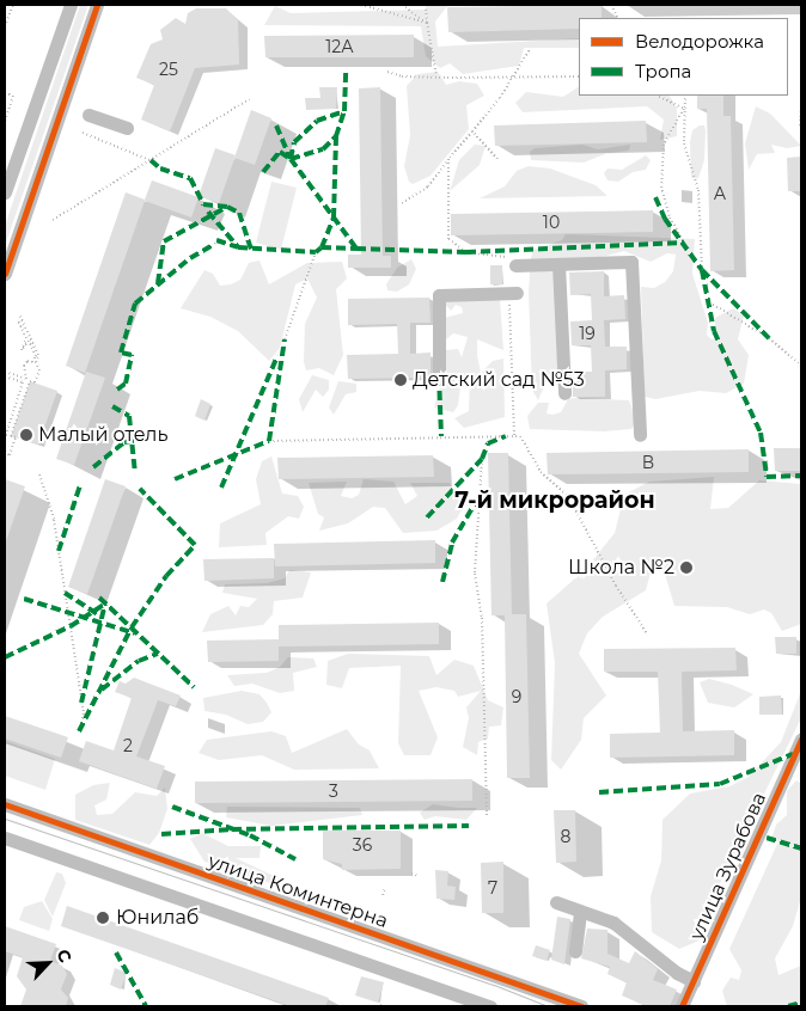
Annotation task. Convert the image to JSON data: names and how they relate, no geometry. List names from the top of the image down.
{
  "streets": {
    "street": ["улица Зурабова", "улица Коминтерна"]
  },
  "districts": ["7-й микрорайон"],
  "places": [
    "Детский сад №53",
    "Малый отель",
    "Школа №2",
    "Юнилаб"
  ],
  "house_numbers": [
    "12А",
    "25",
    "А",
    "10",
    "19",
    "В",
    "9",
    "2",
    "3",
    "8",
    "36",
    "7"
  ],
  "legend": ["Велодорожка", "Тропа"],
  "north": "top right"
}
